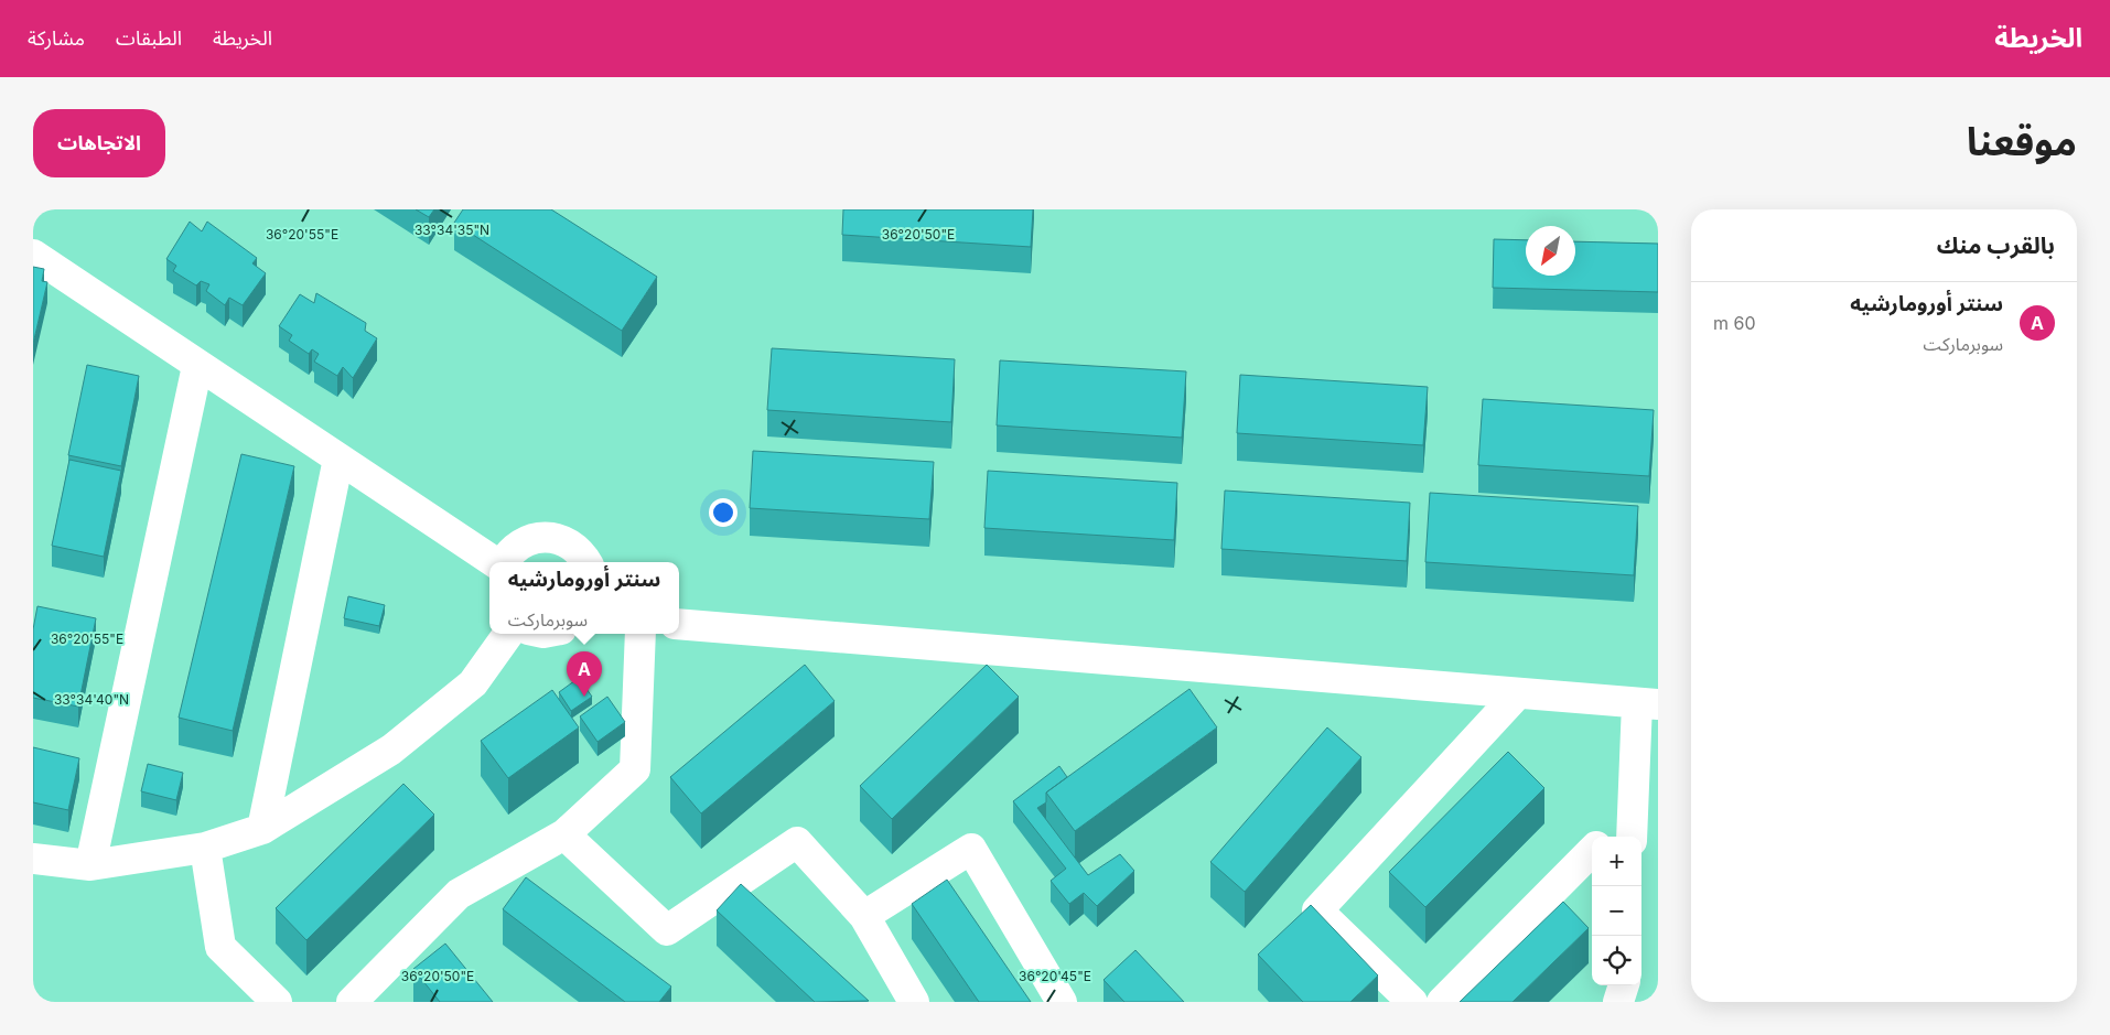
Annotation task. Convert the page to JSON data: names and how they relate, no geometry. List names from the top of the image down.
{
  "north": "bottom left",
  "page": {
    "header": "الخريطة",
    "nav": ["الخريطة", "الطبقات", "مشاركة"],
    "title": "موقعنا",
    "buttons": "الاتجاهات",
    "heading": "بالقرب منك",
    "list": [
      {
        "mark": "A",
        "name": "سنتر أورومارشيه",
        "note": "سوبرماركت",
        "value": "60 m"
      }
    ],
    "popup": ["سنتر أورومارشيه", "سوبرماركت"],
    "pins": "A",
    "map_buttons": ["+", "−"]
  },
  "coordinates": [
    "33°34'35\"N",
    "36°20'55\"E",
    "36°20'50\"E",
    "33°34'40\"N",
    "36°20'45\"E"
  ]
}
